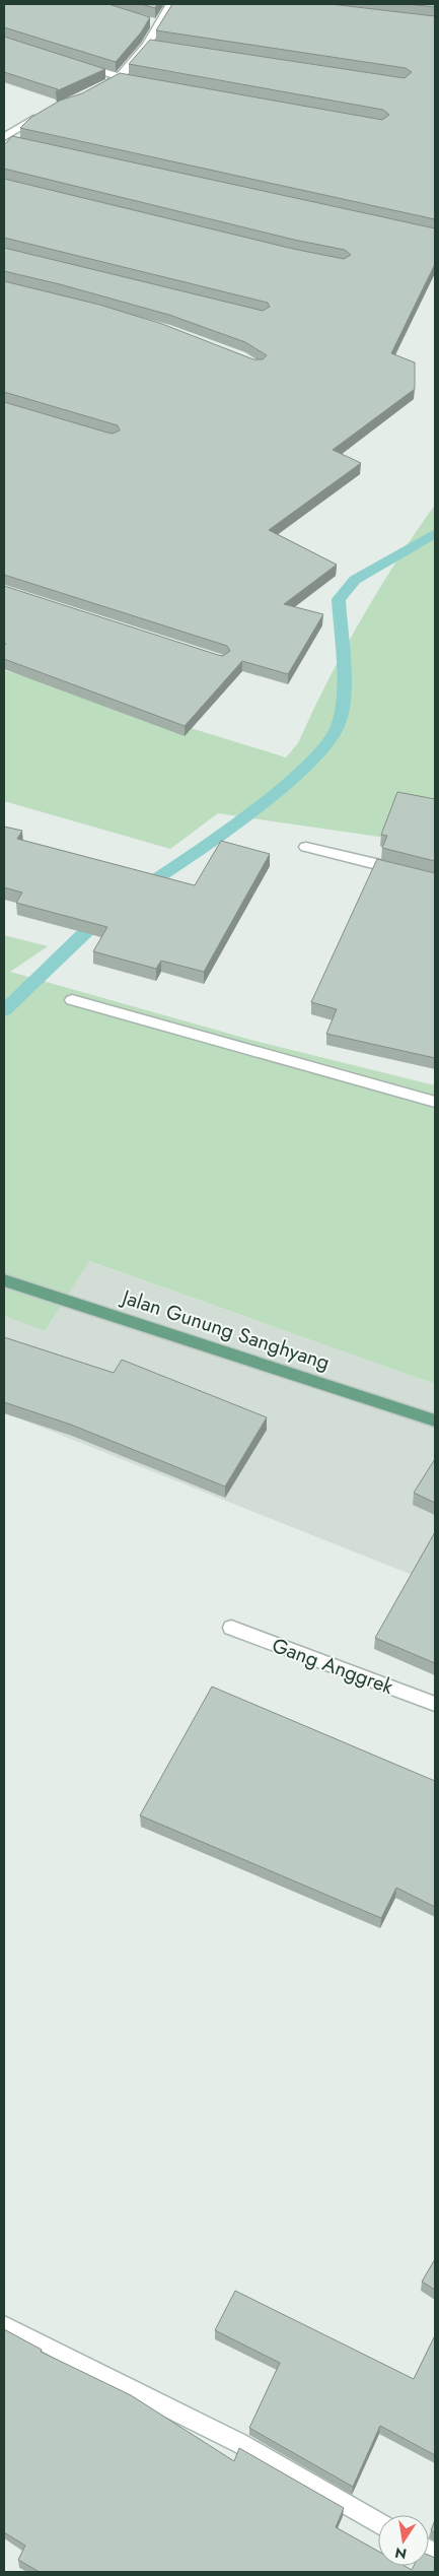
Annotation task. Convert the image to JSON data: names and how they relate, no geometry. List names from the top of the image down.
{
  "streets": {
    "main road": ["Jalan Gunung Sanghyang"],
    "street": ["Gang Anggrek"]
  },
  "north": "bottom"
}
